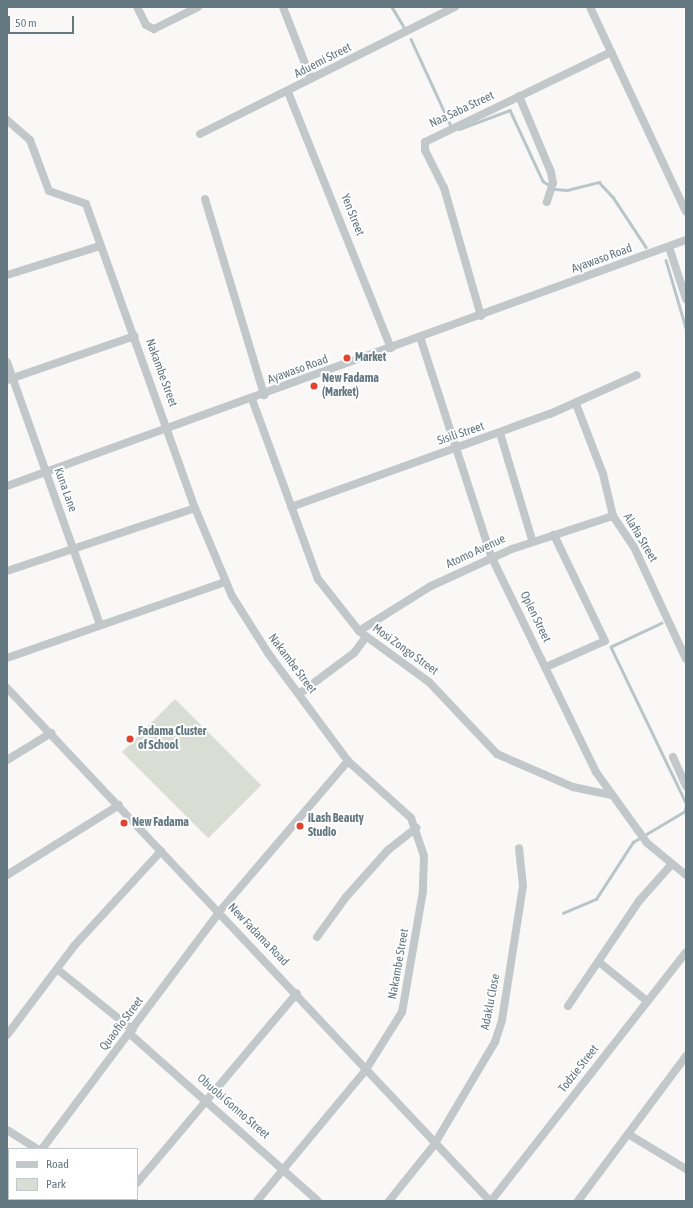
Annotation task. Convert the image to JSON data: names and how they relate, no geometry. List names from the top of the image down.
{
  "streets": {
    "street": [
      "Aduemi Street",
      "Naa Saba Street",
      "Yen Street",
      "Ayawaso Road",
      "Nakambe Street",
      "Sisili Street",
      "Kuna Lane",
      "Alafia Street",
      "Atomo Avenue",
      "Oplen Street",
      "Mosi Zongo Street",
      "New Fadama Road",
      "Adaklu Close",
      "Quaofio Street",
      "Todzie Street",
      "Obuobi Gonno Street"
    ]
  },
  "crossings": [
    ["Aduemi Street", "Yen Street"],
    ["Naa Saba Street", "Ayawaso Road"],
    ["Yen Street", "Ayawaso Road"],
    ["Ayawaso Road", "Nakambe Street"],
    ["Ayawaso Road", "Kuna Lane"],
    ["Ayawaso Road", "Oplen Street"],
    ["Ayawaso Road", "Mosi Zongo Street"],
    ["Nakambe Street", "New Fadama Road"],
    ["Nakambe Street", "Quaofio Street"],
    ["Nakambe Street", "Obuobi Gonno Street"],
    ["Sisili Street", "Alafia Street"],
    ["Sisili Street", "Oplen Street"],
    ["Sisili Street", "Mosi Zongo Street"],
    ["Alafia Street", "Atomo Avenue"],
    ["Atomo Avenue", "Oplen Street"],
    ["Atomo Avenue", "Mosi Zongo Street"],
    ["Oplen Street", "Mosi Zongo Street"],
    ["New Fadama Road", "Adaklu Close"],
    ["New Fadama Road", "Quaofio Street"],
    ["New Fadama Road", "Todzie Street"],
    ["Quaofio Street", "Obuobi Gonno Street"]
  ],
  "places": [
    "Market",
    "New Fadama (Market)",
    "Fadama Cluster of School",
    "New Fadama",
    "iLash Beauty Studio"
  ],
  "legend": ["Road", "Park"],
  "scale_bar": "50 m"
}
